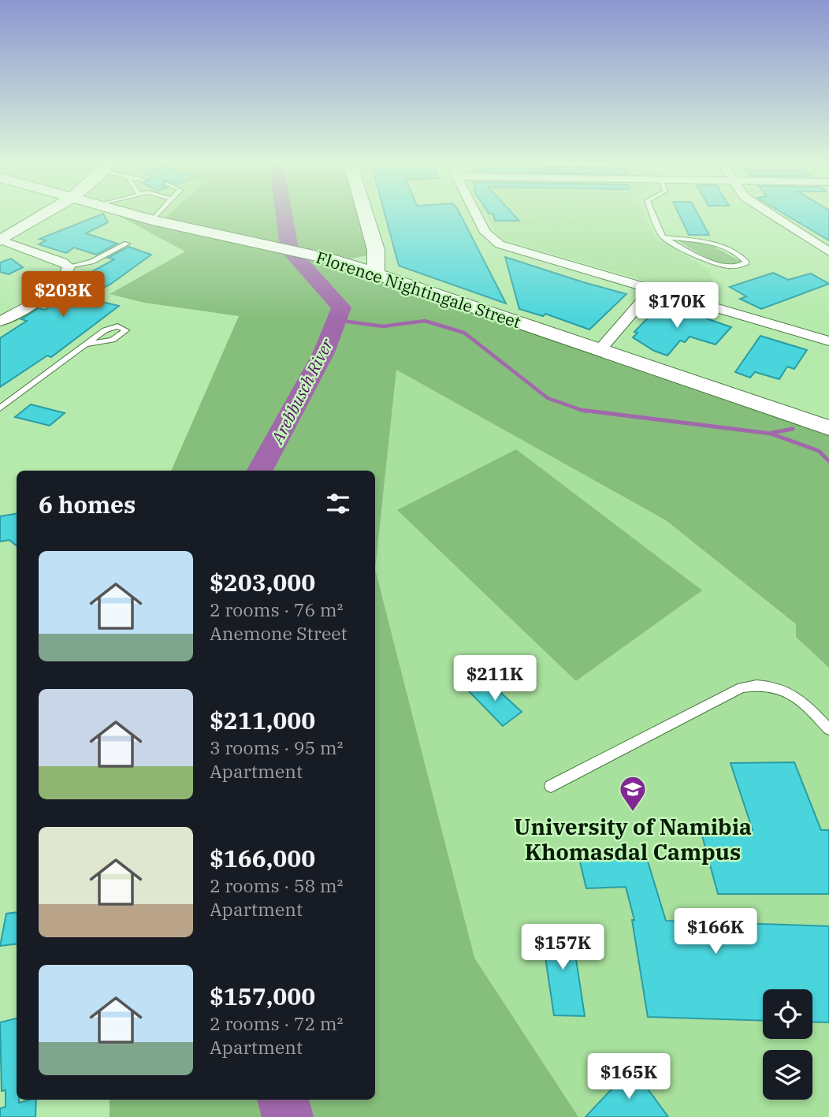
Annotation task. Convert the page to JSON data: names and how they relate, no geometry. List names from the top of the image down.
{
  "streets": {
    "main road": ["Florence Nightingale Street"]
  },
  "water": ["Arebbusch River"],
  "places": {
    "school or university": ["University of Namibia Khomasdal Campus"]
  },
  "page": {
    "price": [
      "$203K",
      "$170K",
      "$211K",
      "$166K",
      "$157K",
      "$165K"
    ],
    "heading": "6 homes",
    "list": [
      {
        "name": "$203,000",
        "note": "2 rooms · 76 m² · Anemone Street"
      },
      {
        "name": "$211,000",
        "note": "3 rooms · 95 m² · Apartment"
      },
      {
        "name": "$166,000",
        "note": "2 rooms · 58 m² · Apartment"
      },
      {
        "name": "$157,000",
        "note": "2 rooms · 72 m² · Apartment"
      }
    ]
  }
}
